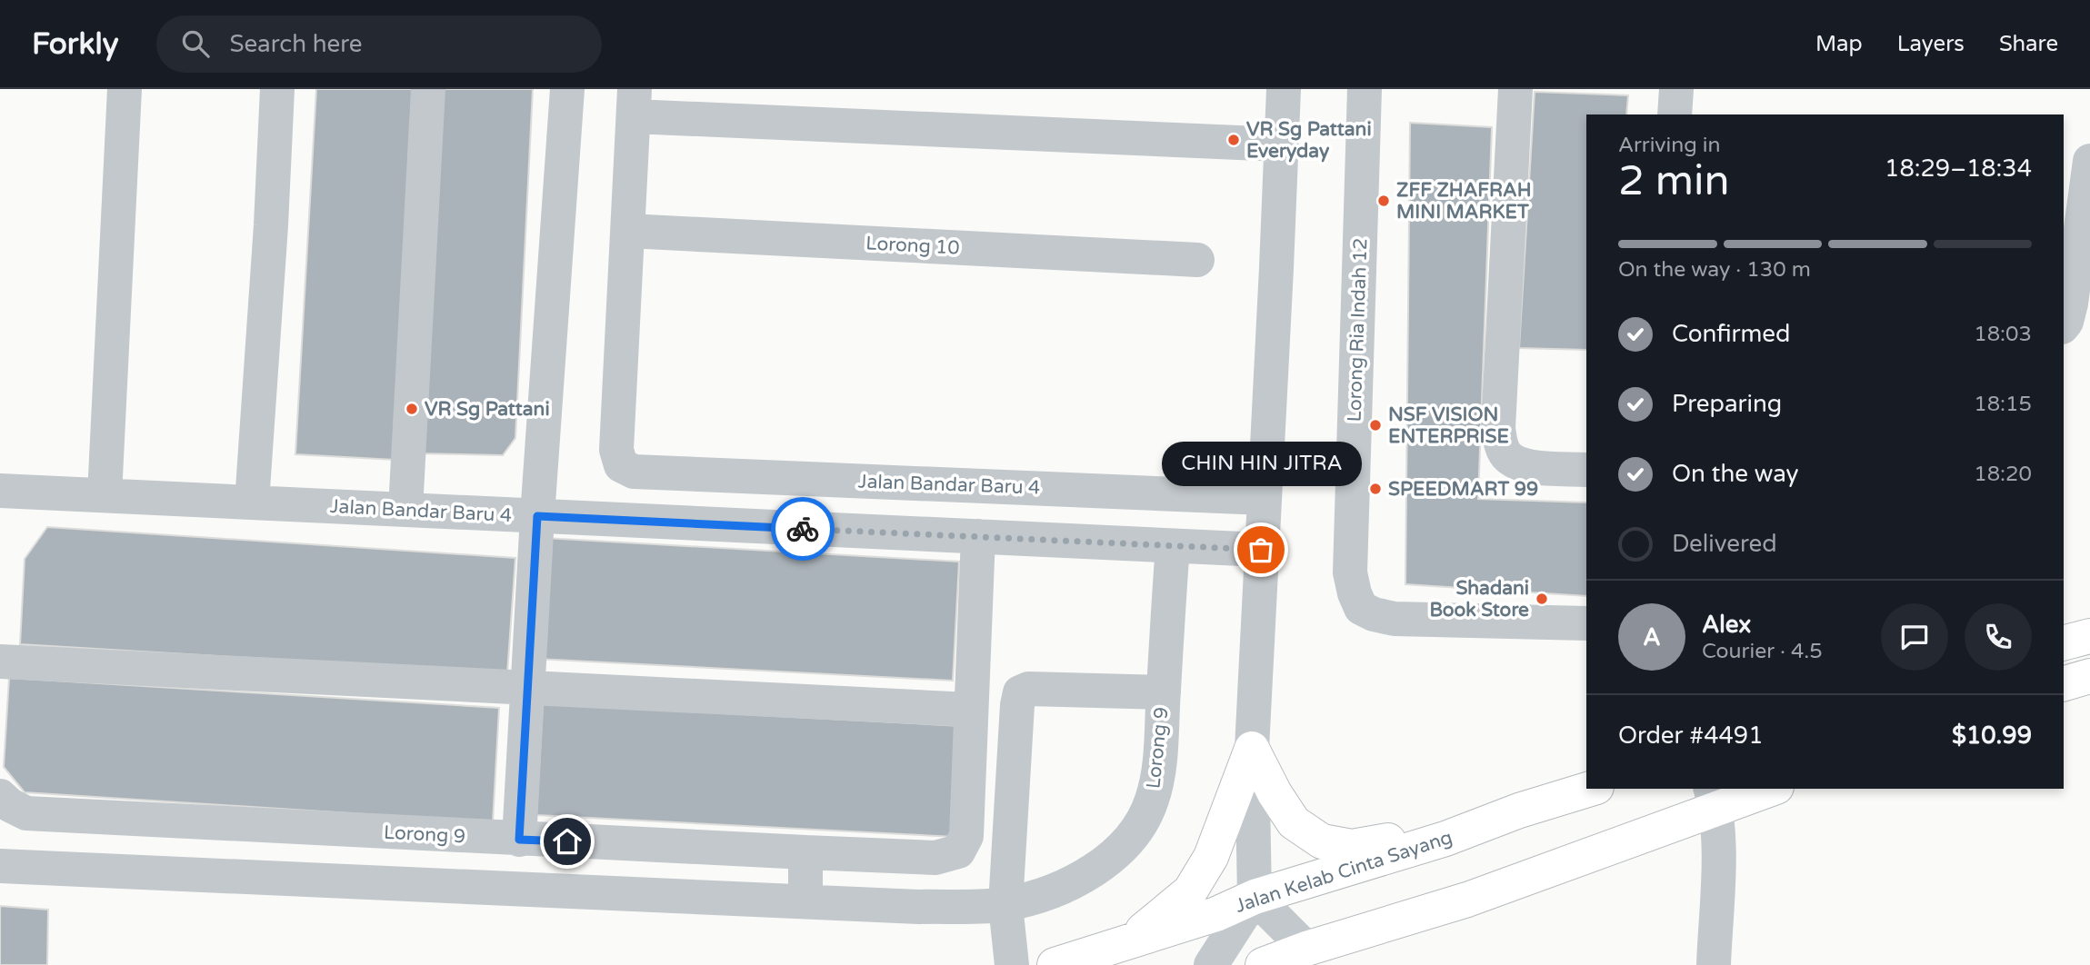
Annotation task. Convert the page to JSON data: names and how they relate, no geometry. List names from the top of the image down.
{
  "streets": {
    "main road": ["Jalan Kelab Cinta Sayang"],
    "street": [
      "Lorong 10",
      "Lorong Ria Indah 12",
      "Jalan Bandar Baru 4",
      "Lorong 9"
    ]
  },
  "crossings": [
    ["Lorong 10", "Jalan Bandar Baru 4"],
    ["Jalan Bandar Baru 4", "Lorong 9"]
  ],
  "places": [
    "VR Sg Pattani Everyday",
    "ZFF ZHAFRAH MINI MARKET",
    "VR Sg Pattani",
    "NSF VISION ENTERPRISE",
    "SPEEDMART 99",
    "CHIN HIN JITRA",
    "Shadani Book Store"
  ],
  "page": {
    "header": "Forkly",
    "search": "Search here",
    "nav": ["Map", "Layers", "Share"],
    "heading": ["2 min", "Arriving in", "18:29–18:34"],
    "panel": [
      "Alex",
      "Courier · 4.5",
      "Order #4491",
      "$10.99"
    ],
    "bar": "On the way · 130 m",
    "list": [
      ["Confirmed", "18:03"],
      ["Preparing", "18:15"],
      ["On the way", "18:20"],
      "Delivered"
    ],
    "bubble": "CHIN HIN JITRA",
    "round": "A"
  }
}
